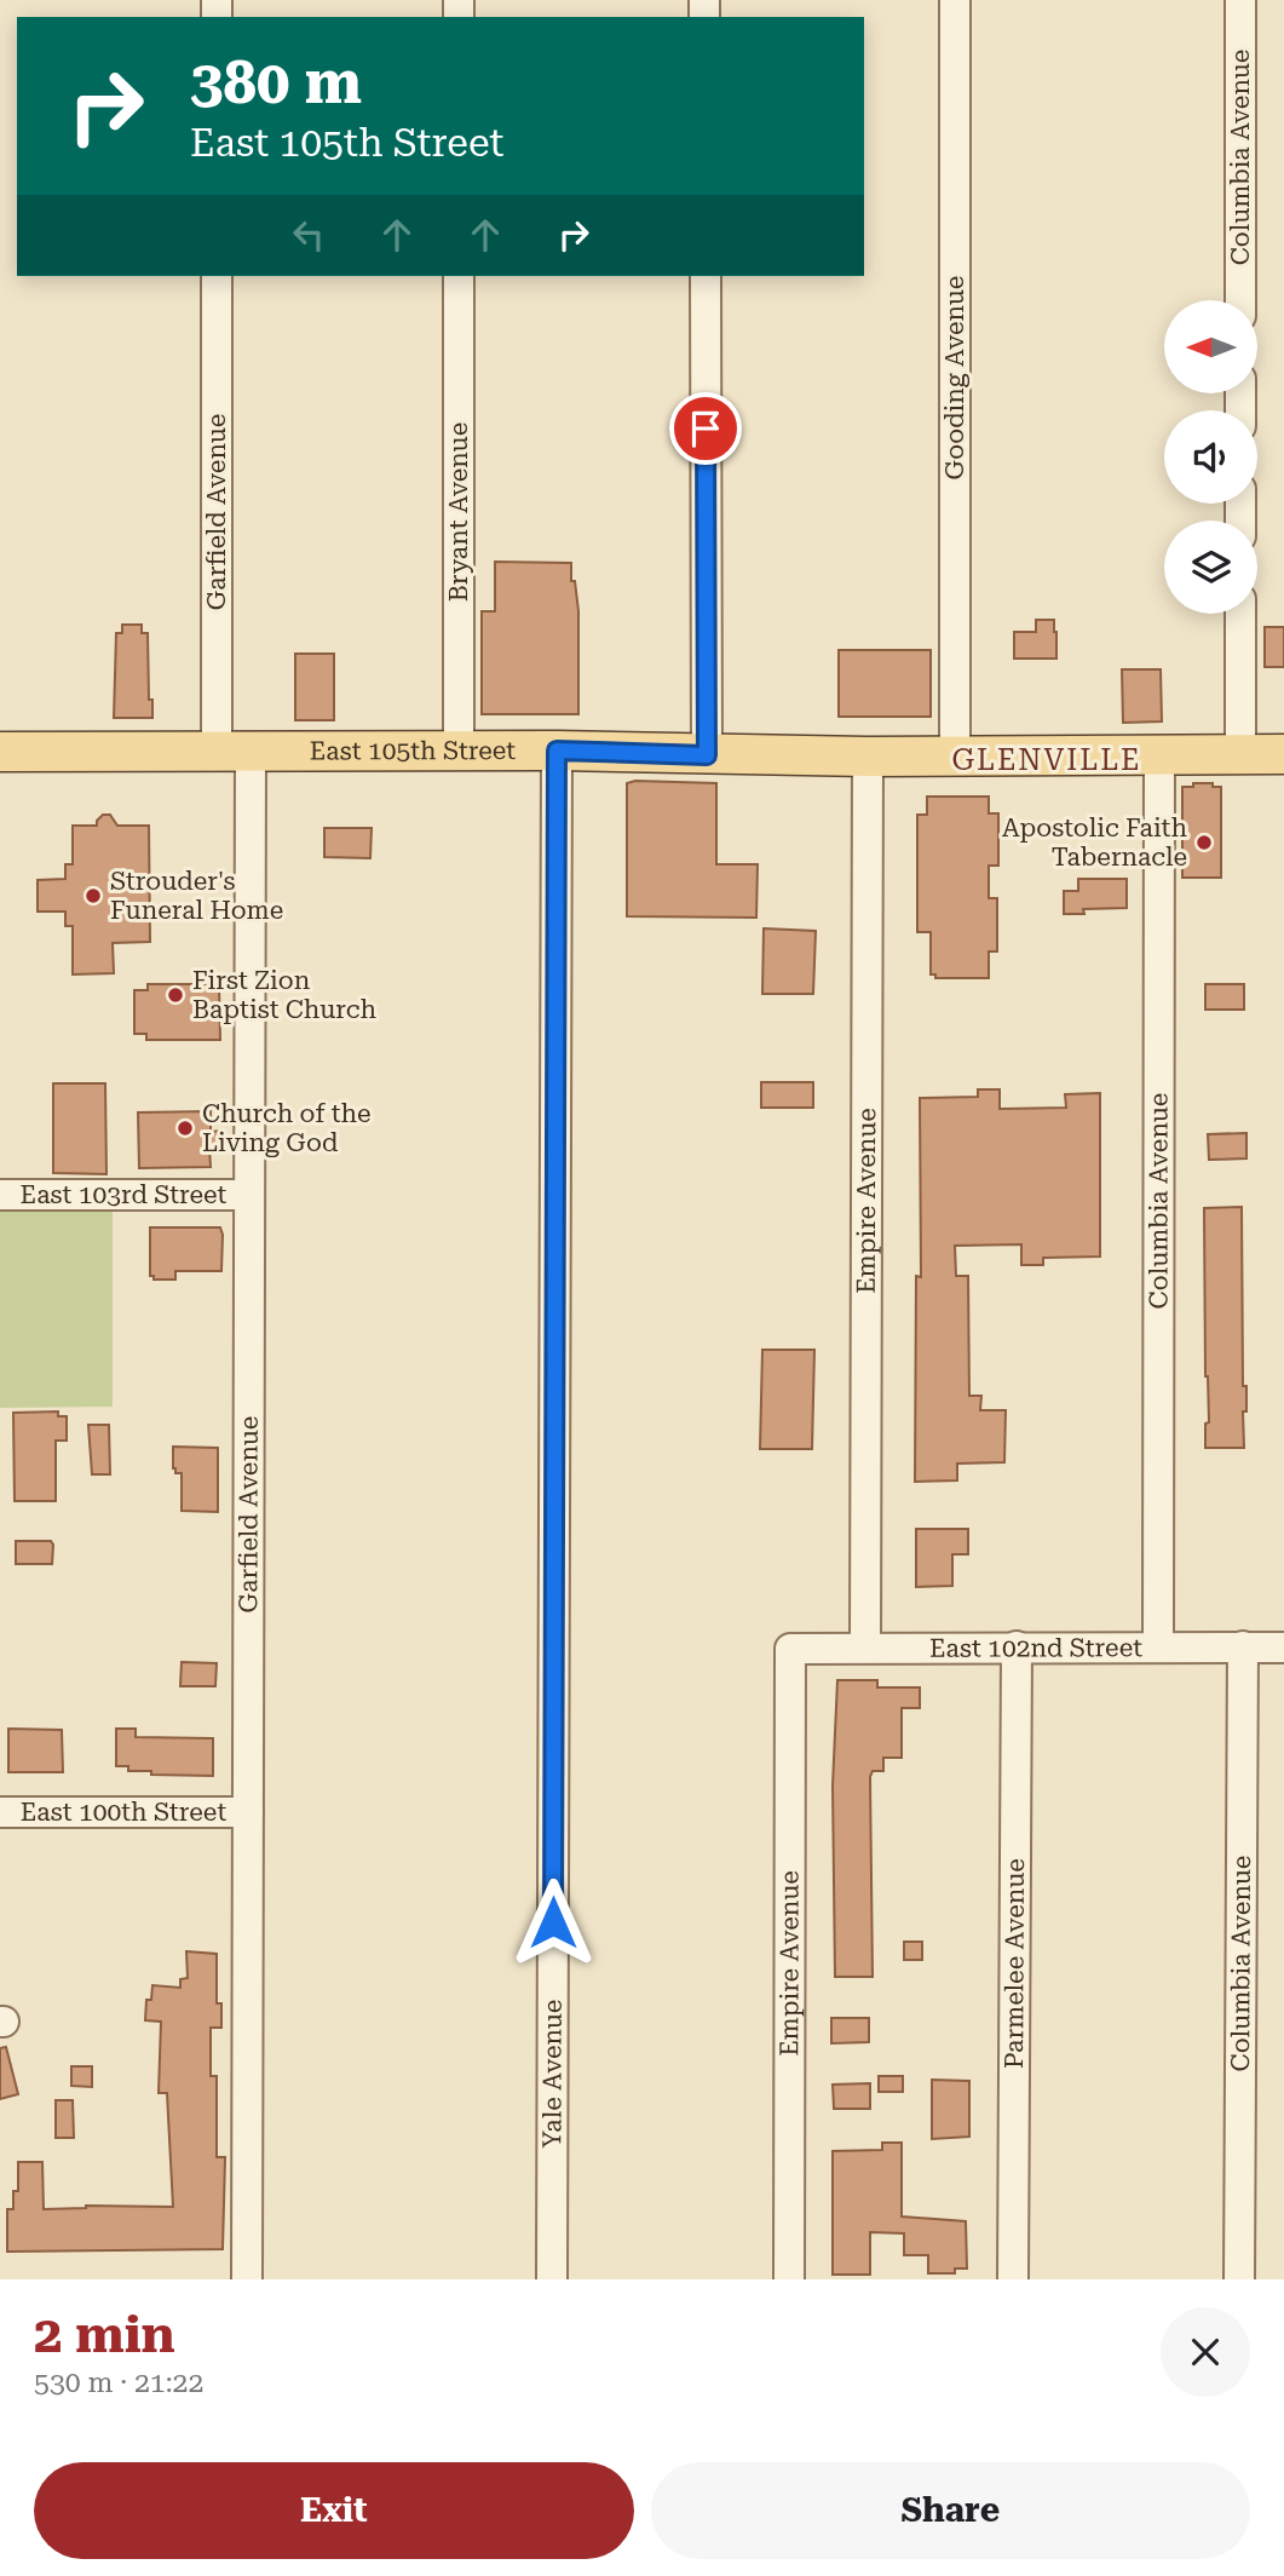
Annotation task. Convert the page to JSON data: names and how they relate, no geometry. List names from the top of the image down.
{
  "streets": {
    "main road": ["East 105th Street"],
    "street": [
      "Columbia Avenue",
      "Gooding Avenue",
      "Garfield Avenue",
      "Bryant Avenue",
      "East 103rd Street",
      "Empire Avenue",
      "East 102nd Street",
      "East 100th Street",
      "Parmelee Avenue",
      "Yale Avenue"
    ]
  },
  "crossings": [
    ["Columbia Avenue", "East 105th Street"],
    ["Columbia Avenue", "East 102nd Street"],
    ["Gooding Avenue", "East 105th Street"],
    ["Garfield Avenue", "East 105th Street"],
    ["Garfield Avenue", "East 103rd Street"],
    ["Garfield Avenue", "East 100th Street"],
    ["Bryant Avenue", "East 105th Street"],
    ["East 105th Street", "Empire Avenue"],
    ["East 105th Street", "Yale Avenue"],
    ["Empire Avenue", "East 102nd Street"],
    ["East 102nd Street", "Parmelee Avenue"]
  ],
  "districts": ["GLENVILLE"],
  "places": [
    "Apostolic Faith Tabernacle",
    "Strouder's Funeral Home",
    "First Zion Baptist Church",
    "Church of the Living God"
  ],
  "north": "left",
  "page": {
    "turn": ["380 m", "East 105th Street"],
    "heading": ["2 min", "530 m · 21:22"],
    "buttons": ["Exit", "Share"]
  }
}
